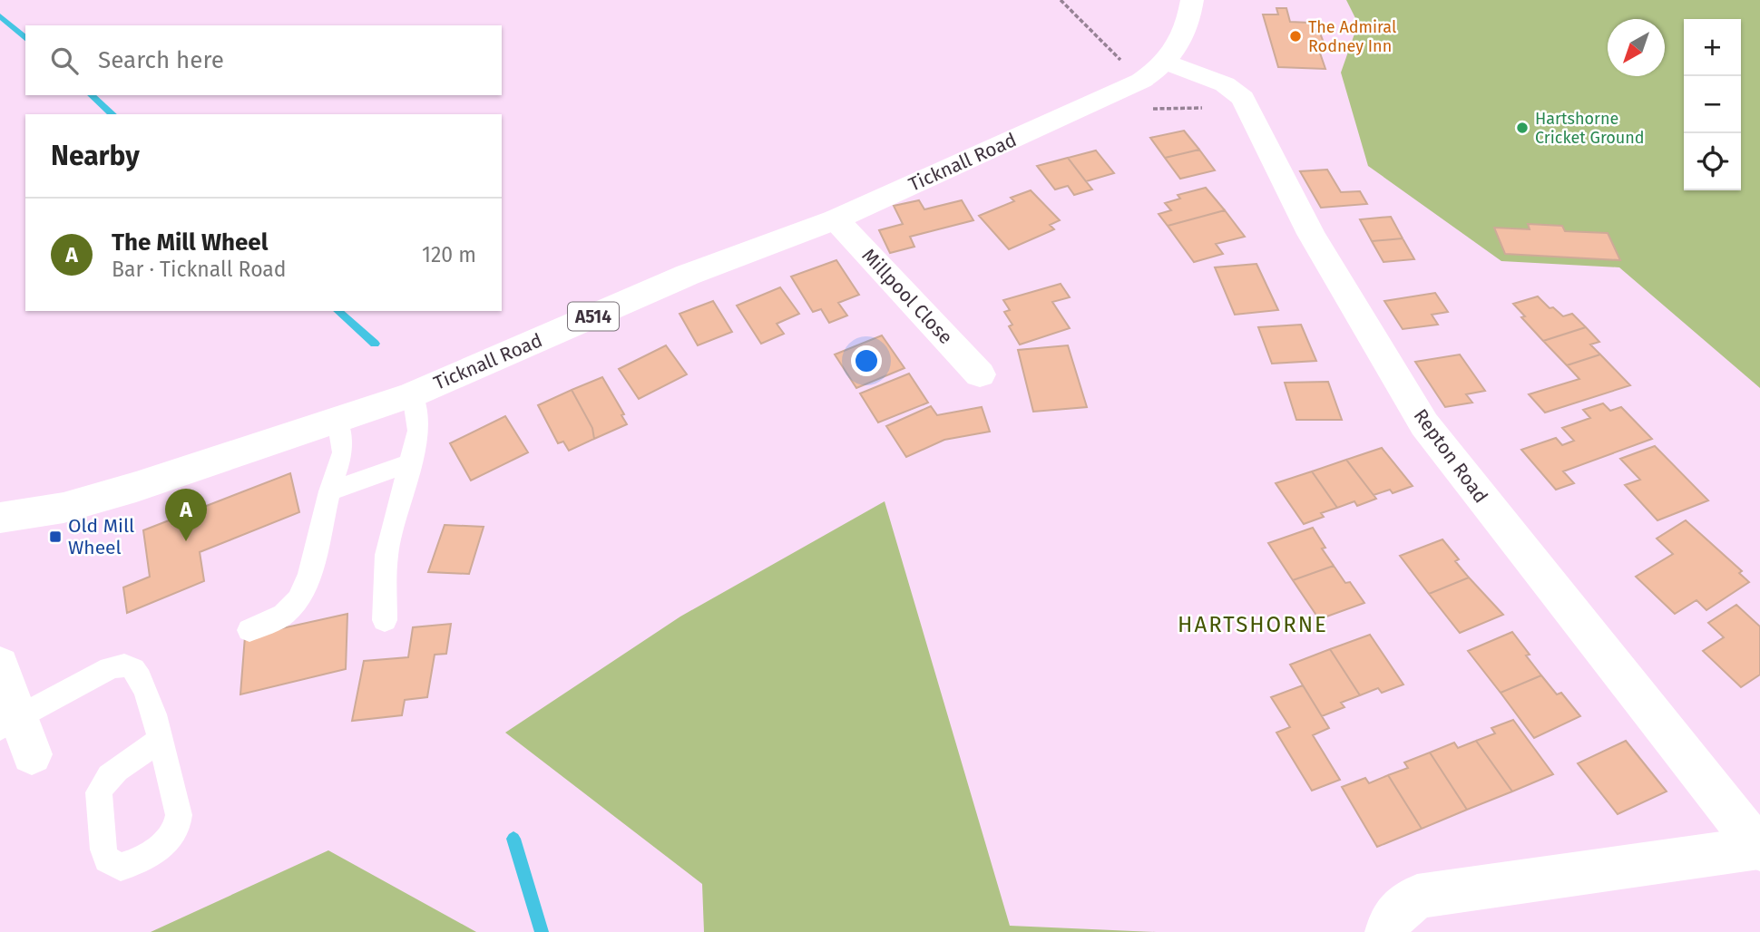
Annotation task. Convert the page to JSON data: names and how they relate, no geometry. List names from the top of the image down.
{
  "streets": {
    "street": [
      "Ticknall Road",
      "Millpool Close",
      "A514",
      "Repton Road"
    ]
  },
  "crossings": [
    ["Ticknall Road", "Millpool Close"],
    ["Ticknall Road", "Repton Road"]
  ],
  "districts": ["HARTSHORNE"],
  "places": {
    "other": ["The Admiral Rodney Inn", "Hartshorne Cricket Ground"],
    "transit": ["Old Mill Wheel"]
  },
  "north": "bottom left",
  "page": {
    "map_buttons": ["+", "−"],
    "search": "Search here",
    "heading": "Nearby",
    "list": [
      {
        "mark": "A",
        "name": "The Mill Wheel",
        "note": "Bar · Ticknall Road",
        "value": "120 m"
      }
    ],
    "pins": "A"
  }
}
